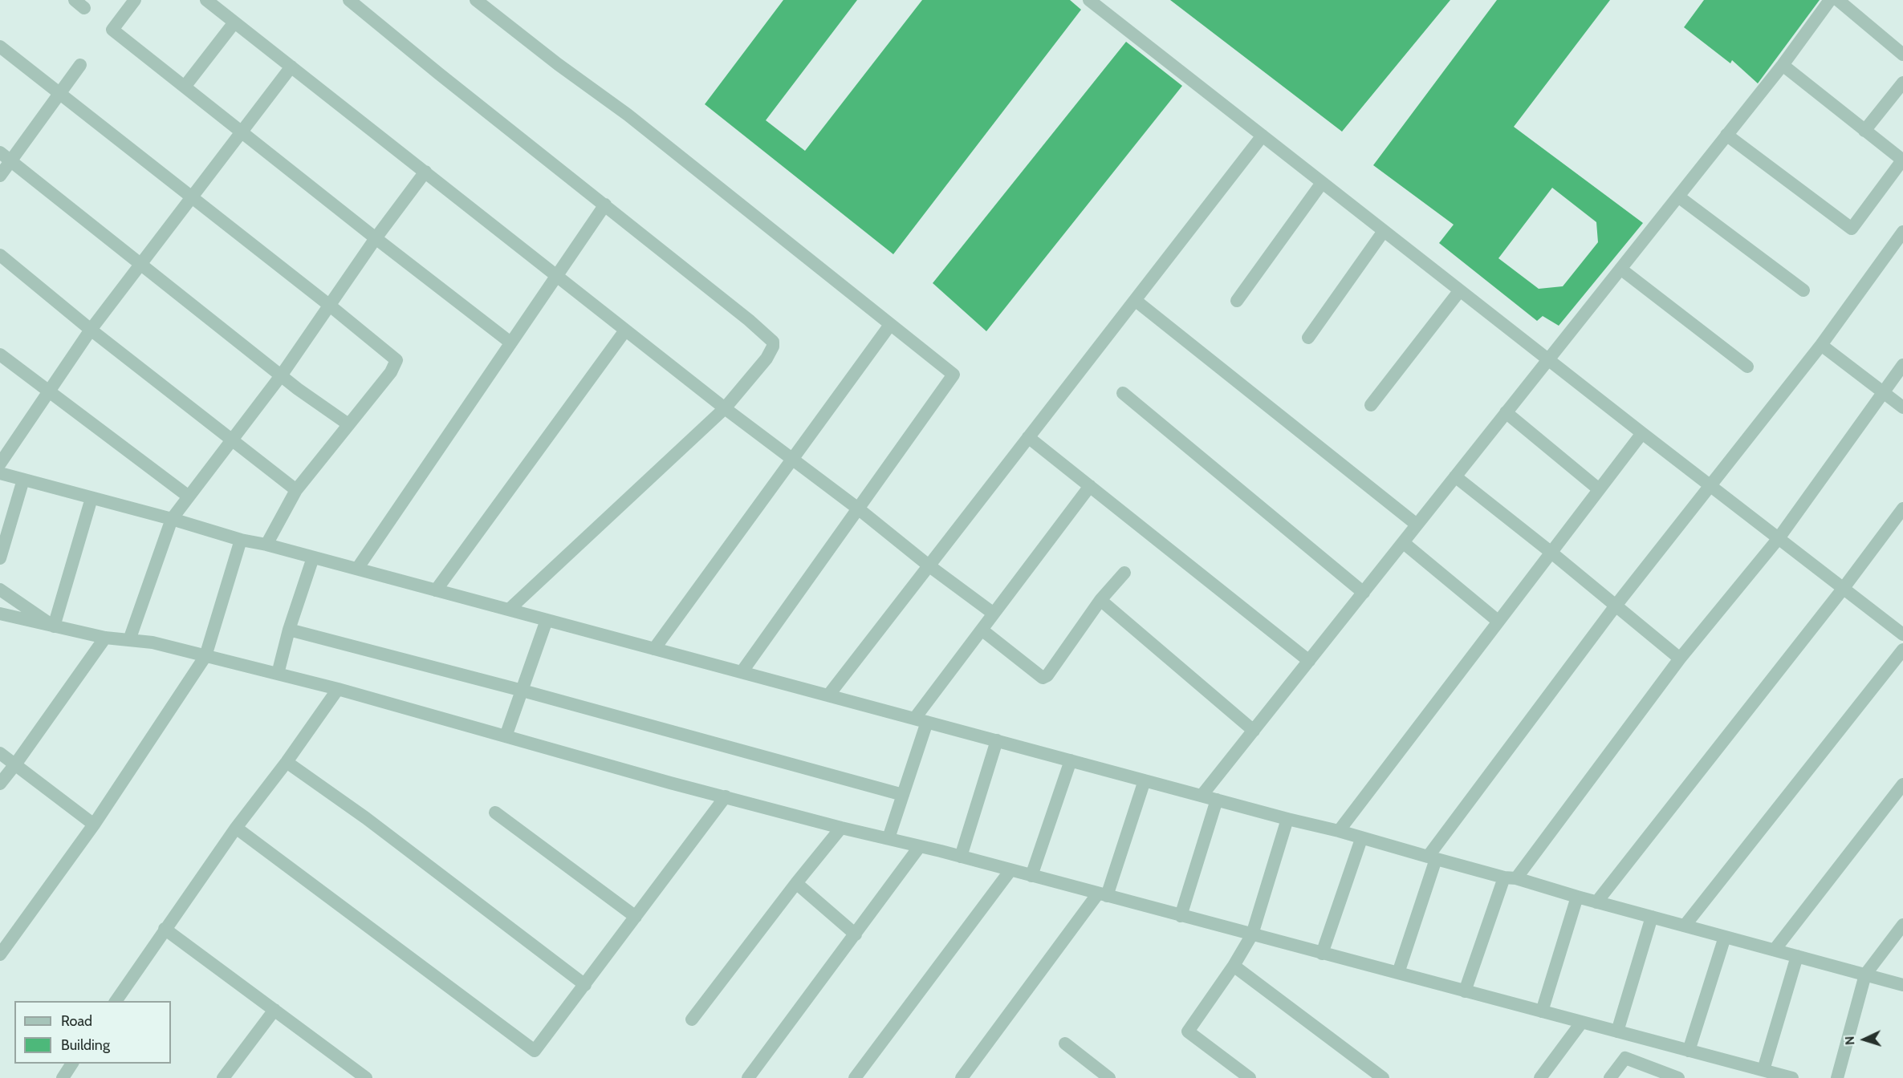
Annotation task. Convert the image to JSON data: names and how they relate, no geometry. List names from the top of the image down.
{
  "legend": ["Road", "Building"],
  "north": "left"
}
